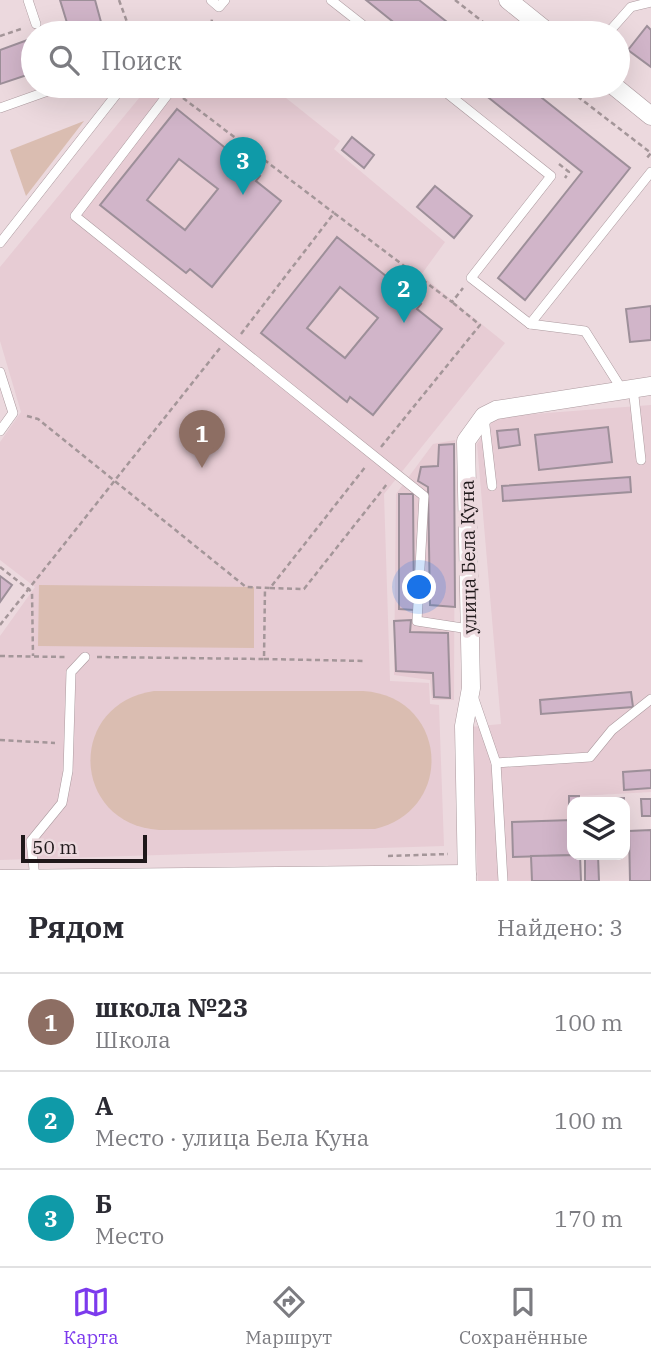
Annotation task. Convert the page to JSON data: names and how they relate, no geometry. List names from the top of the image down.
{
  "streets": {
    "street": ["улица Бела Куна"]
  },
  "scale_bar": "50 m",
  "page": {
    "search": "Поиск",
    "pins": ["3", "2", "1"],
    "scale": "50 m",
    "heading": ["Рядом", "Найдено: 3"],
    "list": [
      {
        "mark": "1",
        "name": "школа №23",
        "note": "Школа",
        "value": "100 m"
      },
      {
        "mark": "2",
        "name": "А",
        "note": "Место · улица Бела Куна",
        "value": "100 m"
      },
      {
        "mark": "3",
        "name": "Б",
        "note": "Место",
        "value": "170 m"
      }
    ],
    "nav": ["Карта", "Маршрут", "Сохранённые"]
  }
}
